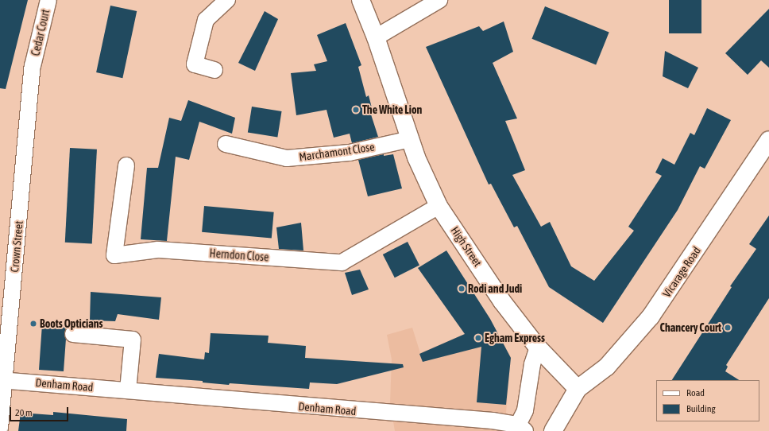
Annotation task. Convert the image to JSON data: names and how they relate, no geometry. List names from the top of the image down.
{
  "streets": {
    "main road": ["High Street", "Vicarage Road"],
    "street": [
      "Cedar Court",
      "Marchamont Close",
      "Crown Street",
      "Herndon Close",
      "Denham Road"
    ]
  },
  "crossings": [
    ["Cedar Court", "Crown Street"],
    ["Marchamont Close", "High Street"],
    ["Crown Street", "Denham Road"],
    ["High Street", "Herndon Close"],
    ["High Street", "Vicarage Road"]
  ],
  "places": [
    "The White Lion",
    "Rodi and Judi",
    "Boots Opticians",
    "Chancery Court",
    "Egham Express"
  ],
  "legend": ["Road", "Building"],
  "scale_bar": "20 m"
}
